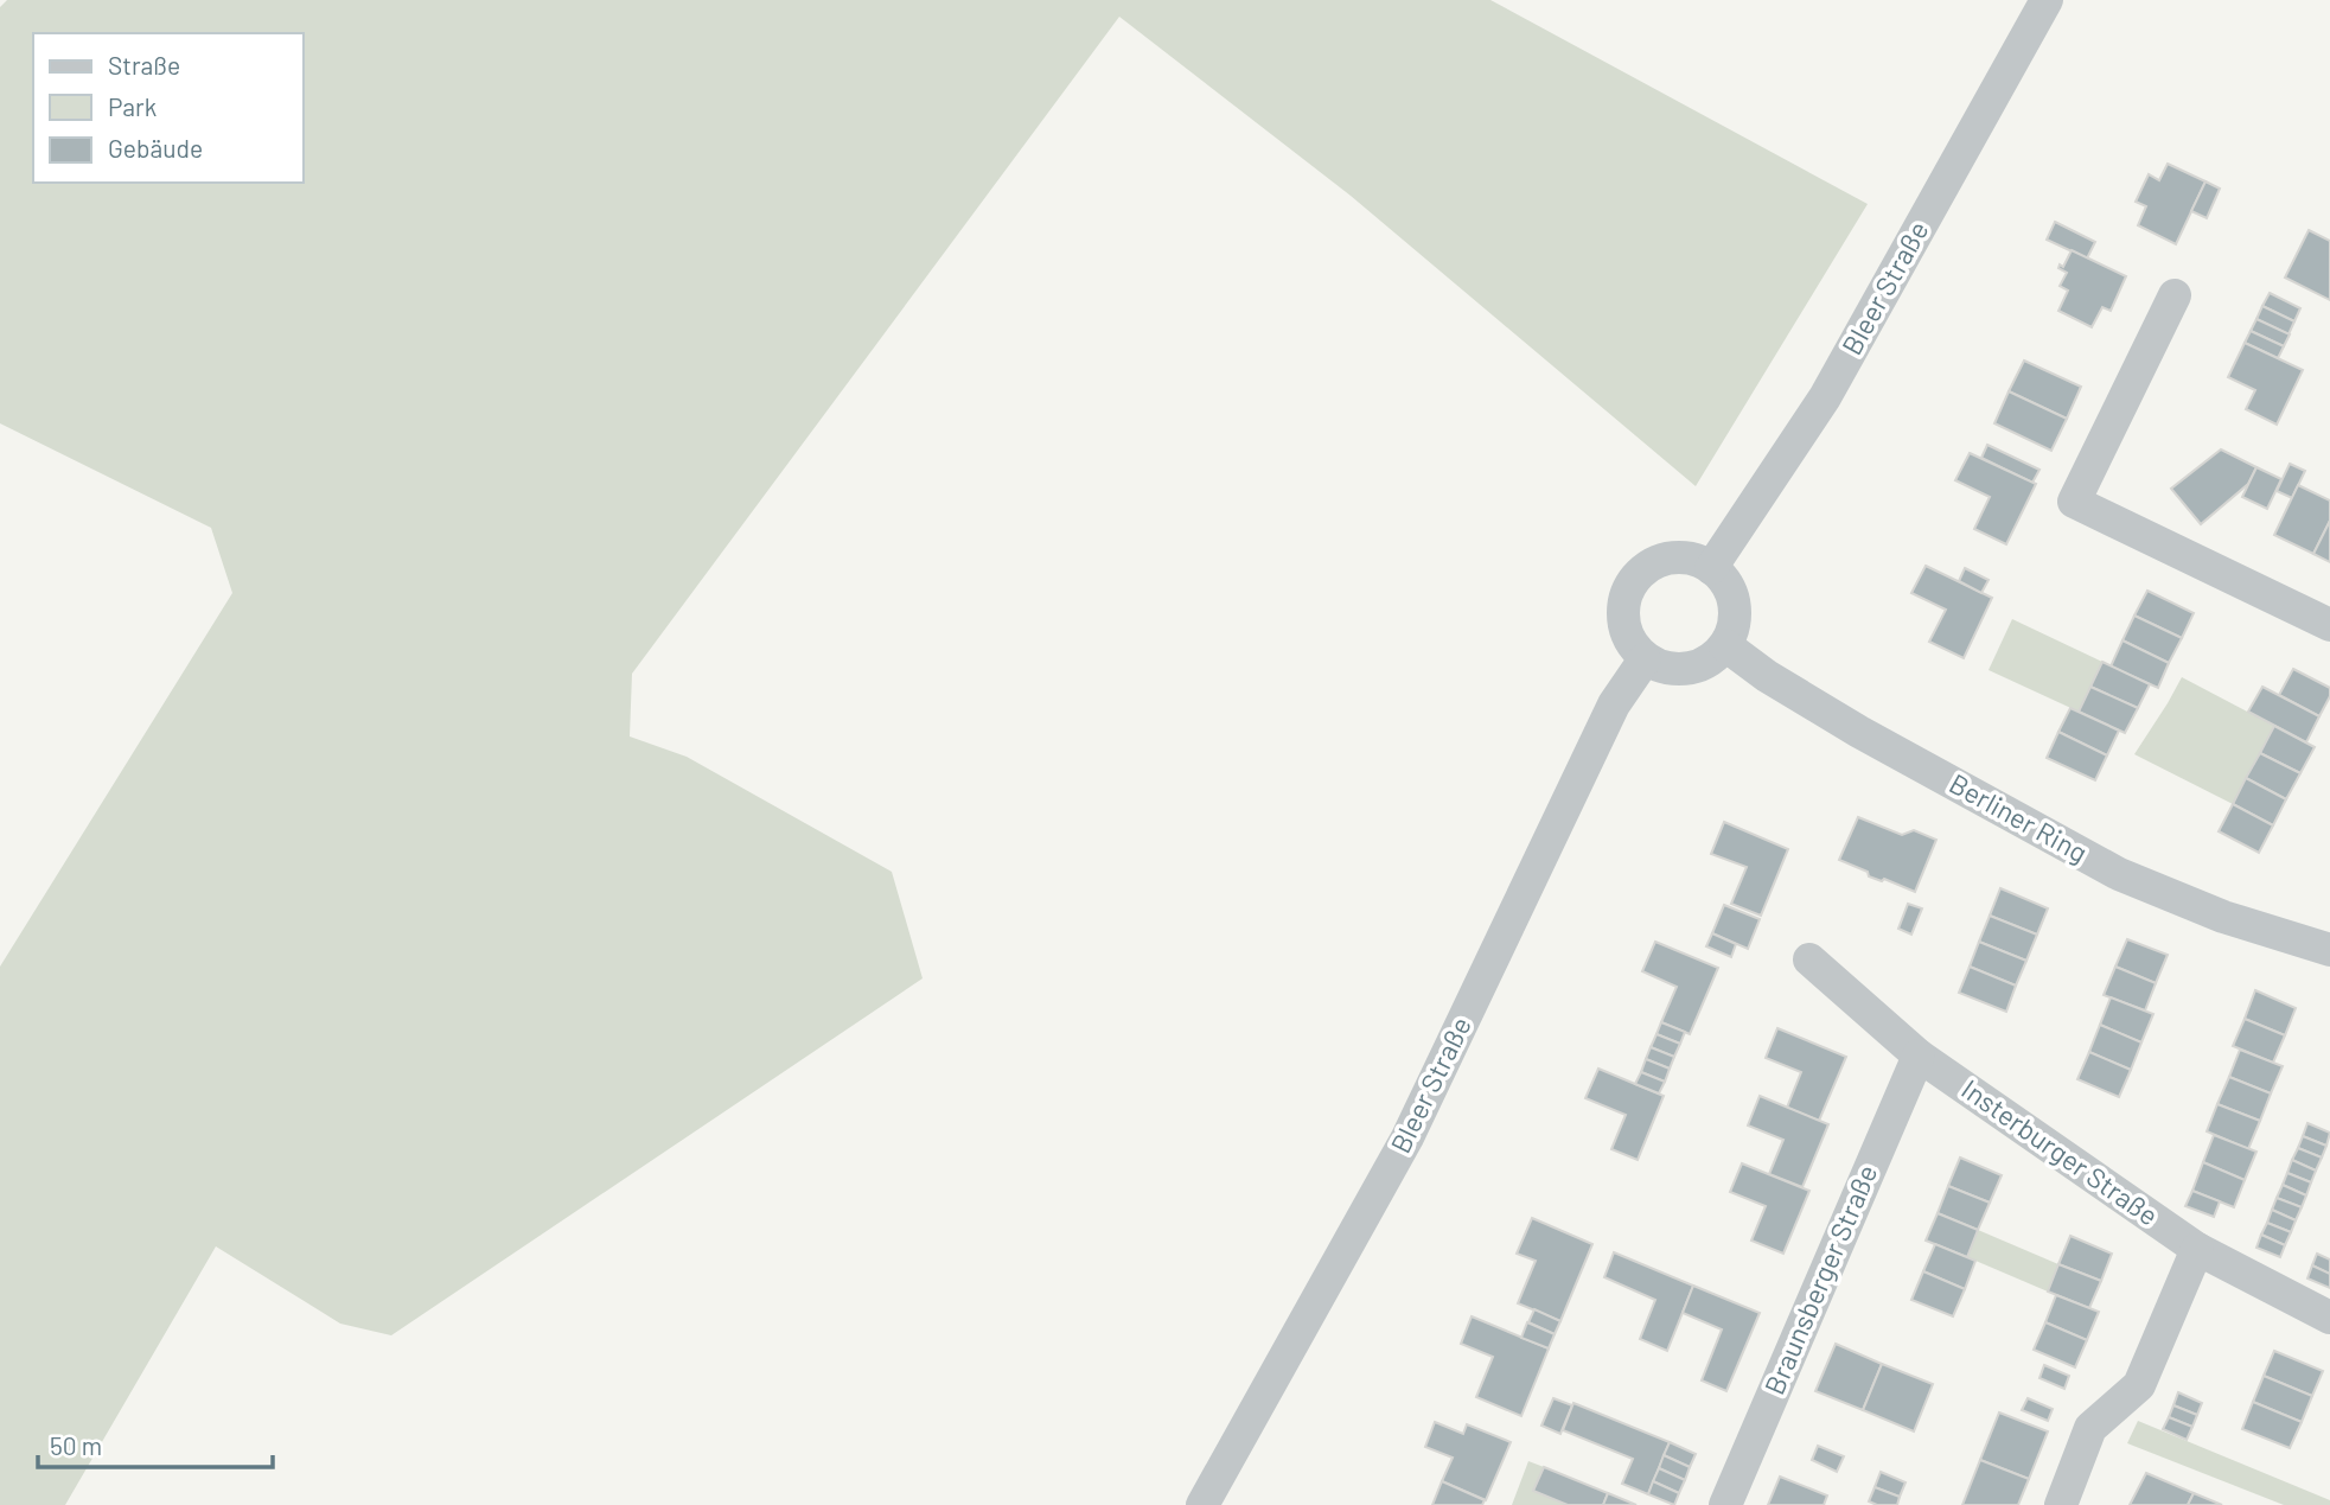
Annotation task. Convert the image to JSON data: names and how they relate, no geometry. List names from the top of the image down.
{
  "streets": {
    "street": [
      "Bleer Straße",
      "Berliner Ring",
      "Insterburger Straße",
      "Braunsberger Straße"
    ]
  },
  "crossings": [
    ["Bleer Straße", "Berliner Ring"],
    ["Insterburger Straße", "Braunsberger Straße"]
  ],
  "legend": ["Straße", "Park", "Gebäude"],
  "scale_bar": "50 m"
}
